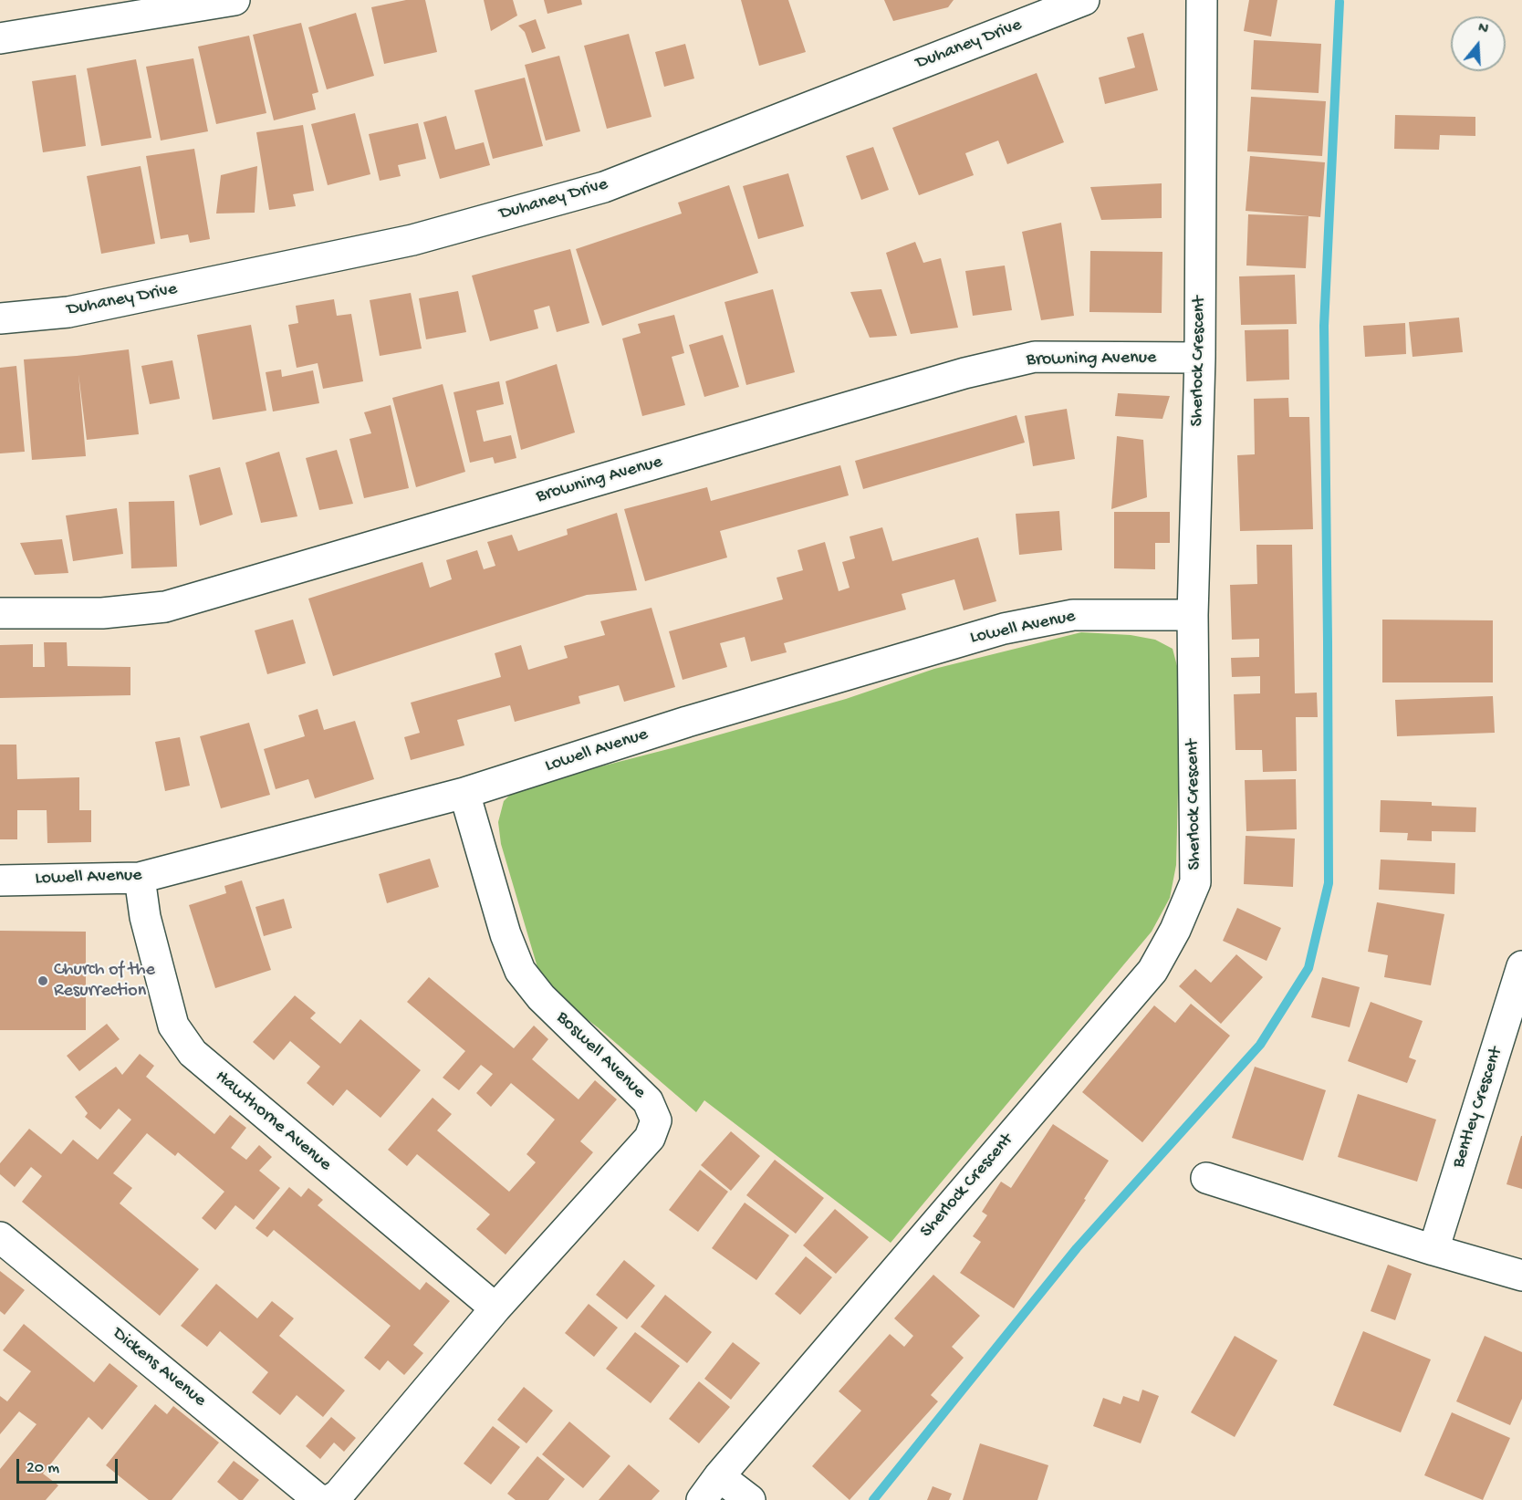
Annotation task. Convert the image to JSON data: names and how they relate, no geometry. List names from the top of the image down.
{
  "streets": {
    "street": [
      "Duhaney Drive",
      "Browning Avenue",
      "Sherlock Crescent",
      "Lowell Avenue",
      "Boswell Avenue",
      "Bentley Crescent",
      "Hawthorne Avenue",
      "Dickens Avenue"
    ]
  },
  "crossings": [
    ["Browning Avenue", "Sherlock Crescent"],
    ["Sherlock Crescent", "Lowell Avenue"],
    ["Lowell Avenue", "Boswell Avenue"],
    ["Lowell Avenue", "Hawthorne Avenue"],
    ["Boswell Avenue", "Hawthorne Avenue"],
    ["Boswell Avenue", "Dickens Avenue"]
  ],
  "places": ["Church of the Resurrection"],
  "scale_bar": "20 m",
  "north": "top"
}
